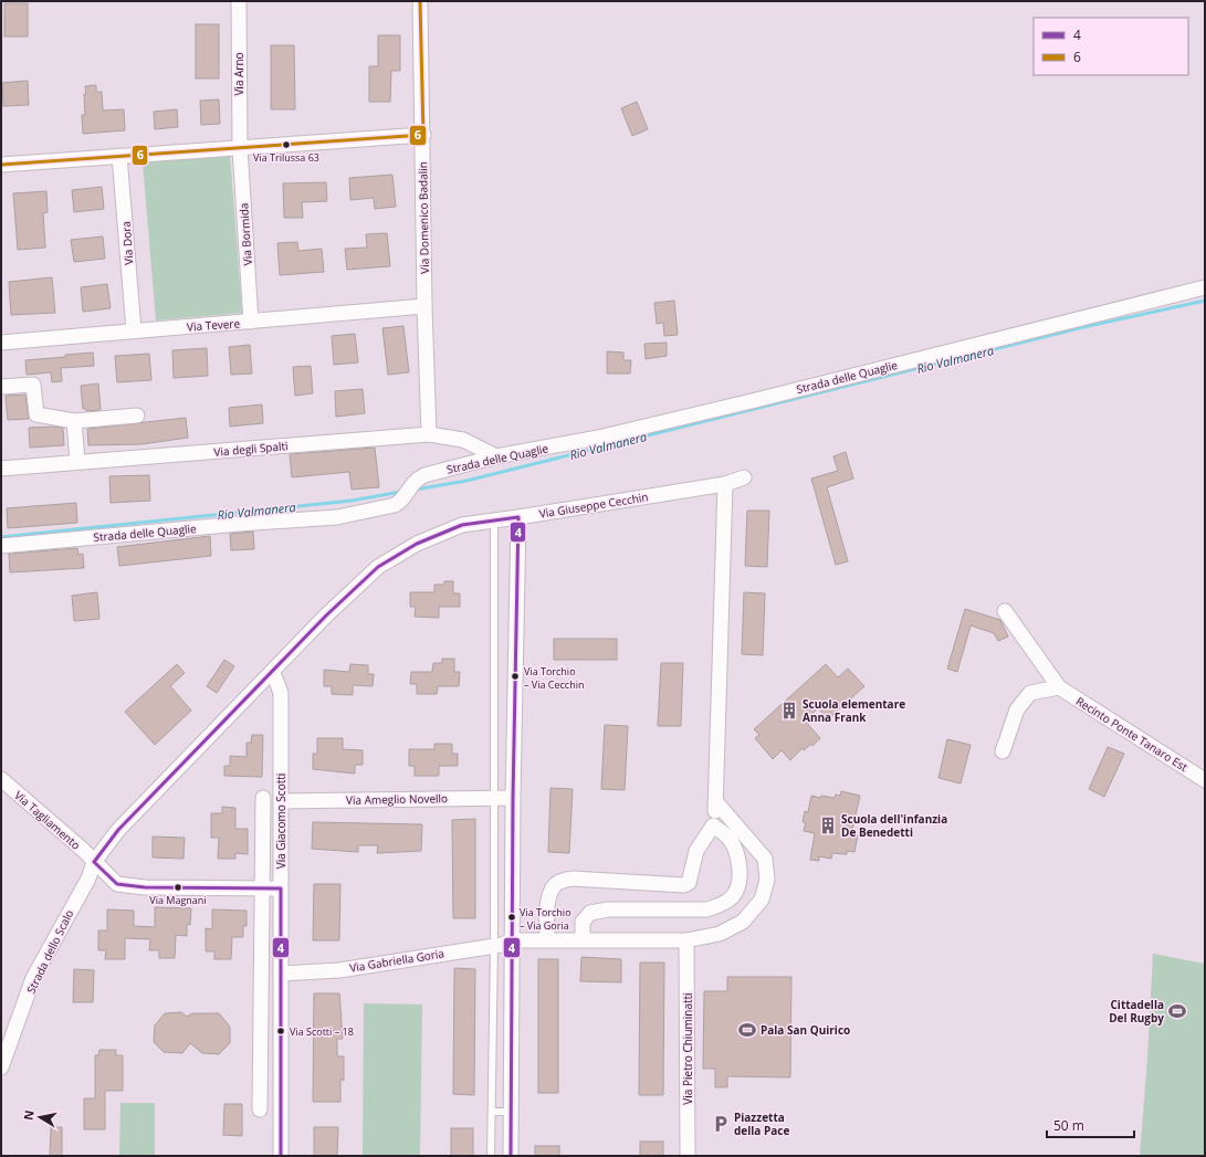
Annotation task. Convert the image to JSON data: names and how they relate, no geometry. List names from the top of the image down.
{
  "streets": {
    "street": [
      "Via Arno",
      "Via Domenico Badalin",
      "Via Bormida",
      "Via Dora",
      "Via Tevere",
      "Strada delle Quaglie",
      "Via degli Spalti",
      "Via Giuseppe Cecchin",
      "Recinto Ponte Tanaro Est",
      "Via Ameglio Novello",
      "Via Tagliamento",
      "Via Giacomo Scotti",
      "Strada dello Scalo",
      "Via Gabriella Goria",
      "Via Pietro Chiuminatti"
    ]
  },
  "crossings": [
    ["Via Arno", "Via Bormida"],
    ["Via Domenico Badalin", "Via Tevere"],
    ["Via Domenico Badalin", "Via degli Spalti"],
    ["Via Bormida", "Via Tevere"],
    ["Via Dora", "Via Tevere"],
    ["Strada delle Quaglie", "Via degli Spalti"],
    ["Via Giuseppe Cecchin", "Via Tagliamento"],
    ["Via Giuseppe Cecchin", "Via Giacomo Scotti"],
    ["Via Giuseppe Cecchin", "Strada dello Scalo"],
    ["Via Ameglio Novello", "Via Giacomo Scotti"],
    ["Via Tagliamento", "Via Giacomo Scotti"],
    ["Via Tagliamento", "Strada dello Scalo"],
    ["Via Giacomo Scotti", "Via Gabriella Goria"]
  ],
  "water": ["Rio Valmanera"],
  "places": {
    "other": [
      "Via Trilussa 63",
      "Via Torchio – Via Cecchin",
      "Via Magnani",
      "Via Torchio – Via Goria",
      "Via Scotti – 18"
    ],
    "building": ["Scuola elementare Anna Frank", "Scuola dell'infanzia De Benedetti"],
    "sports": ["Cittadella Del Rugby", "Pala San Quirico"],
    "parking": ["Piazzetta della Pace"]
  },
  "lines": ["transit line 6", "transit line 4"],
  "legend": ["4", "6"],
  "scale_bar": "50 m",
  "north": "left"
}
